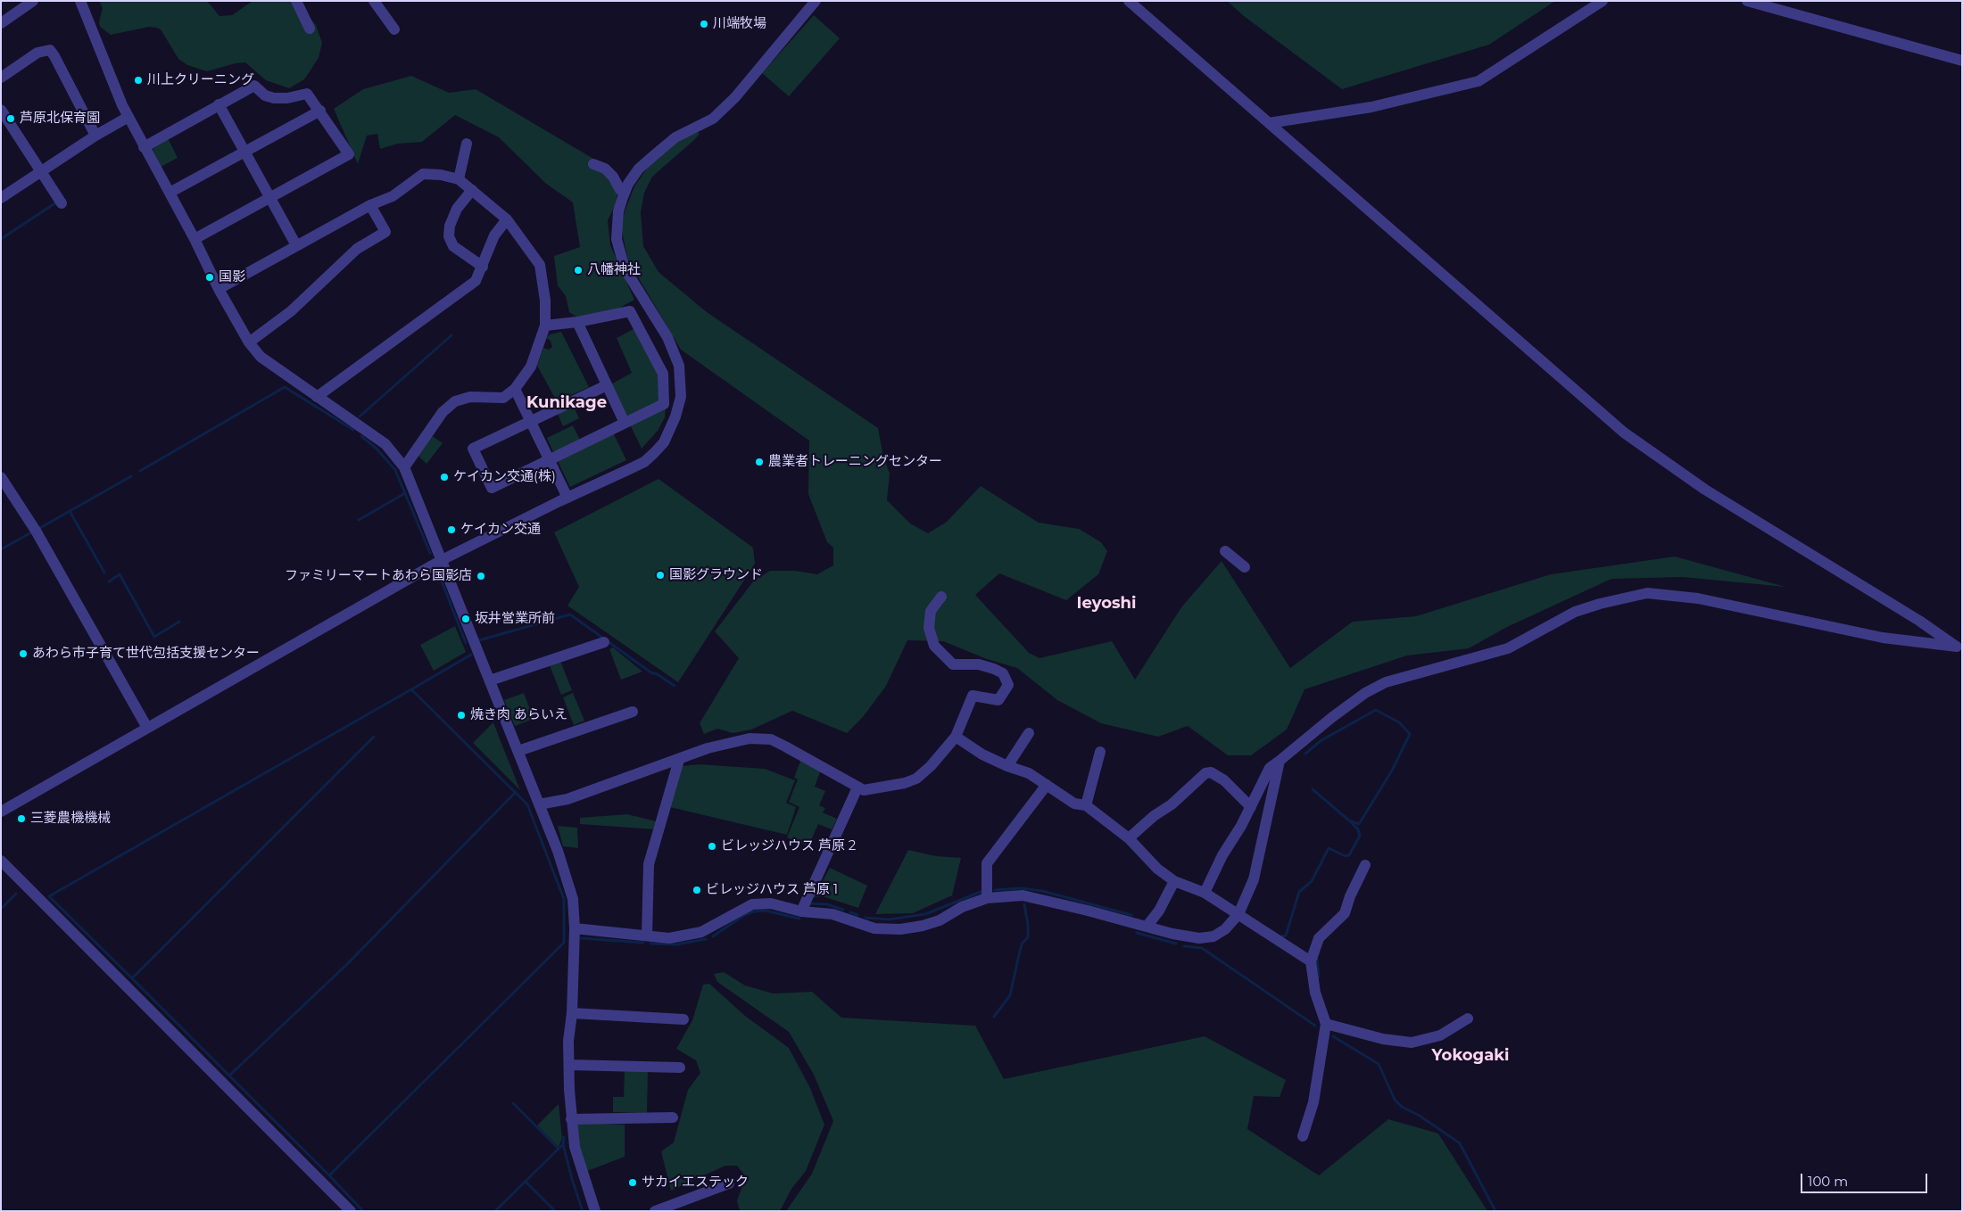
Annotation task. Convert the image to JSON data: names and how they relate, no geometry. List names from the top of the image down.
{
  "districts": ["Kunikage", "Ieyoshi", "Yokogaki"],
  "places": [
    "川端牧場",
    "川上クリーニング",
    "芦原北保育園",
    "八幡神社",
    "国影",
    "農業者トレーニングセンター",
    "ケイカン交通(株)",
    "ケイカン交通",
    "国影グラウンド",
    "ファミリーマートあわら国影店",
    "坂井営業所前",
    "あわら市子育て世代包括支援センター",
    "焼き肉 あらいえ",
    "三菱農機機械",
    "ビレッジハウス 芦原 2",
    "ビレッジハウス 芦原 1",
    "サカイエステック"
  ],
  "scale_bar": "100 m"
}
